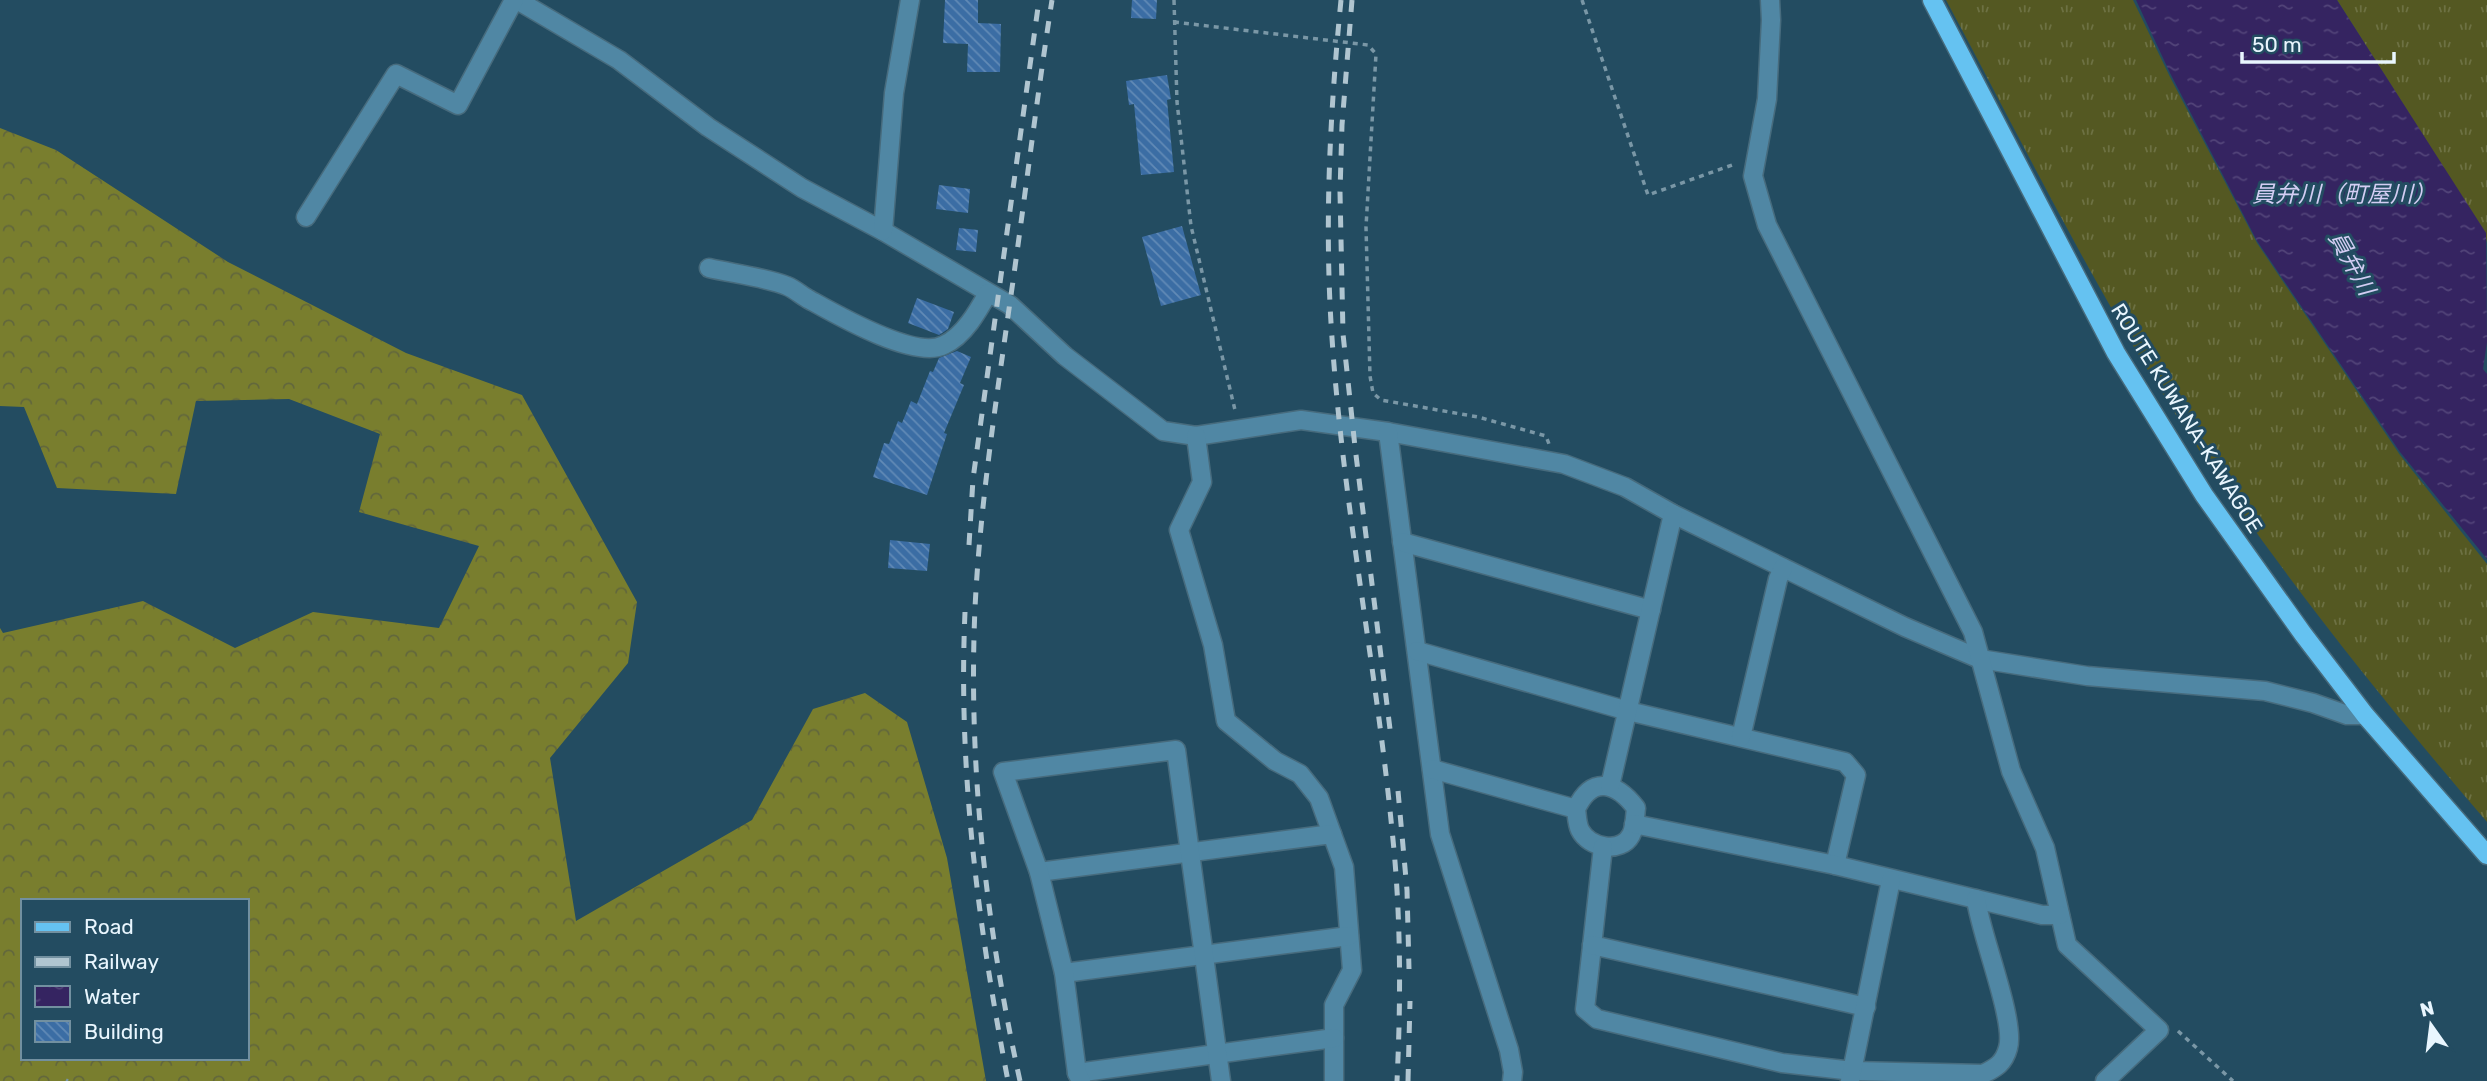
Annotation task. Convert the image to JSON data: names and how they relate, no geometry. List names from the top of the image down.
{
  "streets": {
    "main road": ["ROUTE KUWANA-KAWAGOE"]
  },
  "water": ["員弁川（町屋川）", "員弁川"],
  "legend": [
    "Road",
    "Railway",
    "Water",
    "Building"
  ],
  "scale_bar": "50 m",
  "north": "top"
}
